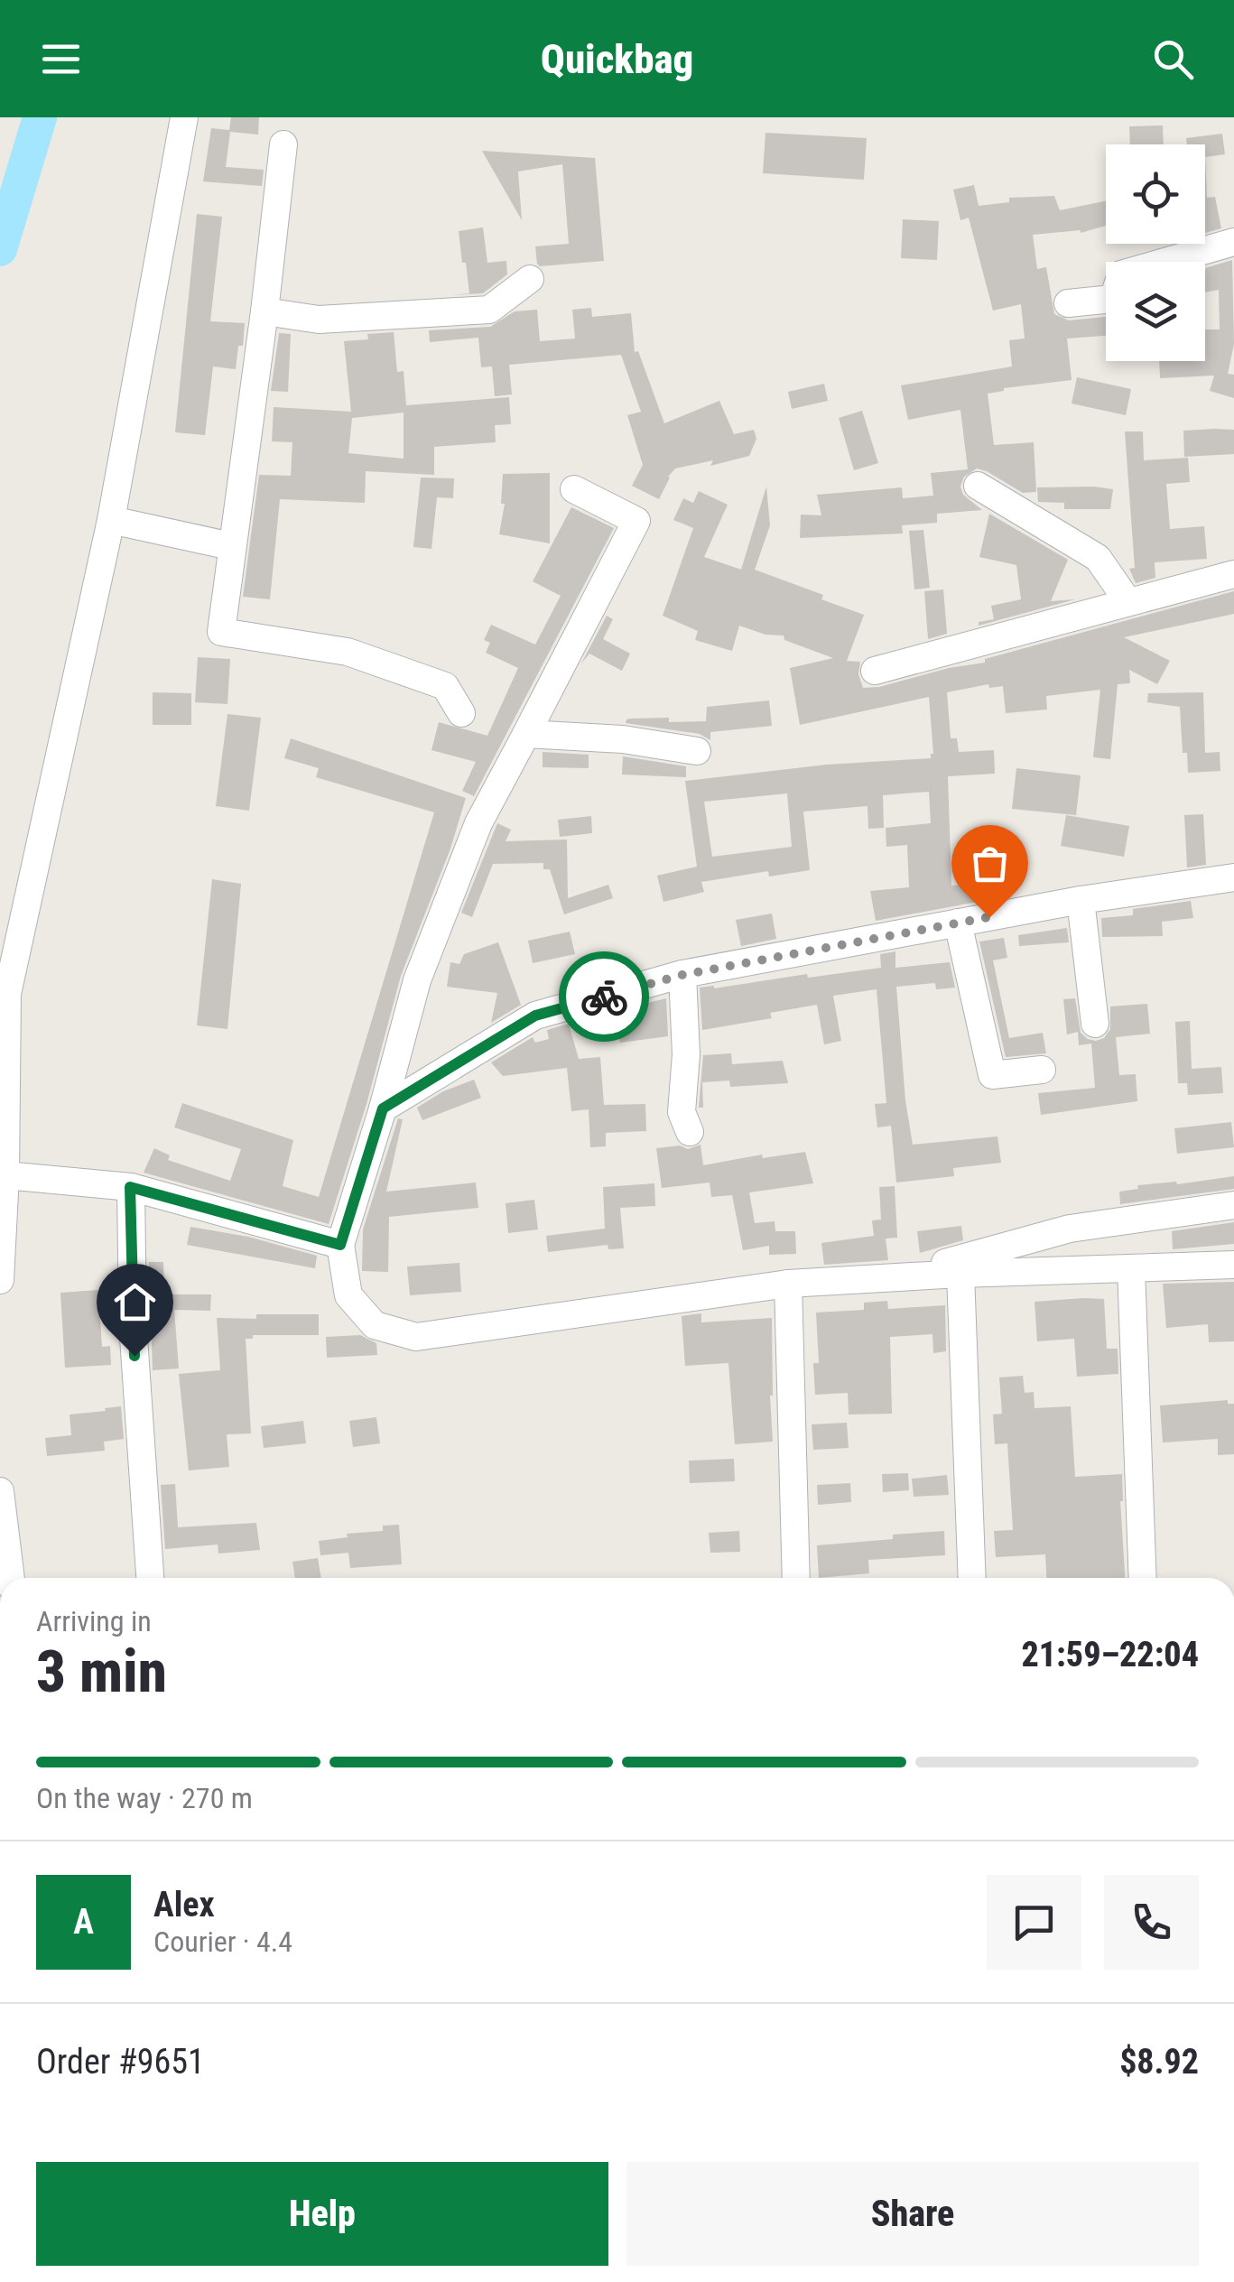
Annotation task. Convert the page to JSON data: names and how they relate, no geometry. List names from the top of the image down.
{
  "page": {
    "header": "Quickbag",
    "heading": ["3 min", "Arriving in", "21:59–22:04"],
    "panel": [
      "Alex",
      "Courier · 4.4",
      "Order #9651",
      "$8.92"
    ],
    "bar": "On the way · 270 m",
    "round": "A",
    "buttons": ["Help", "Share"]
  }
}
